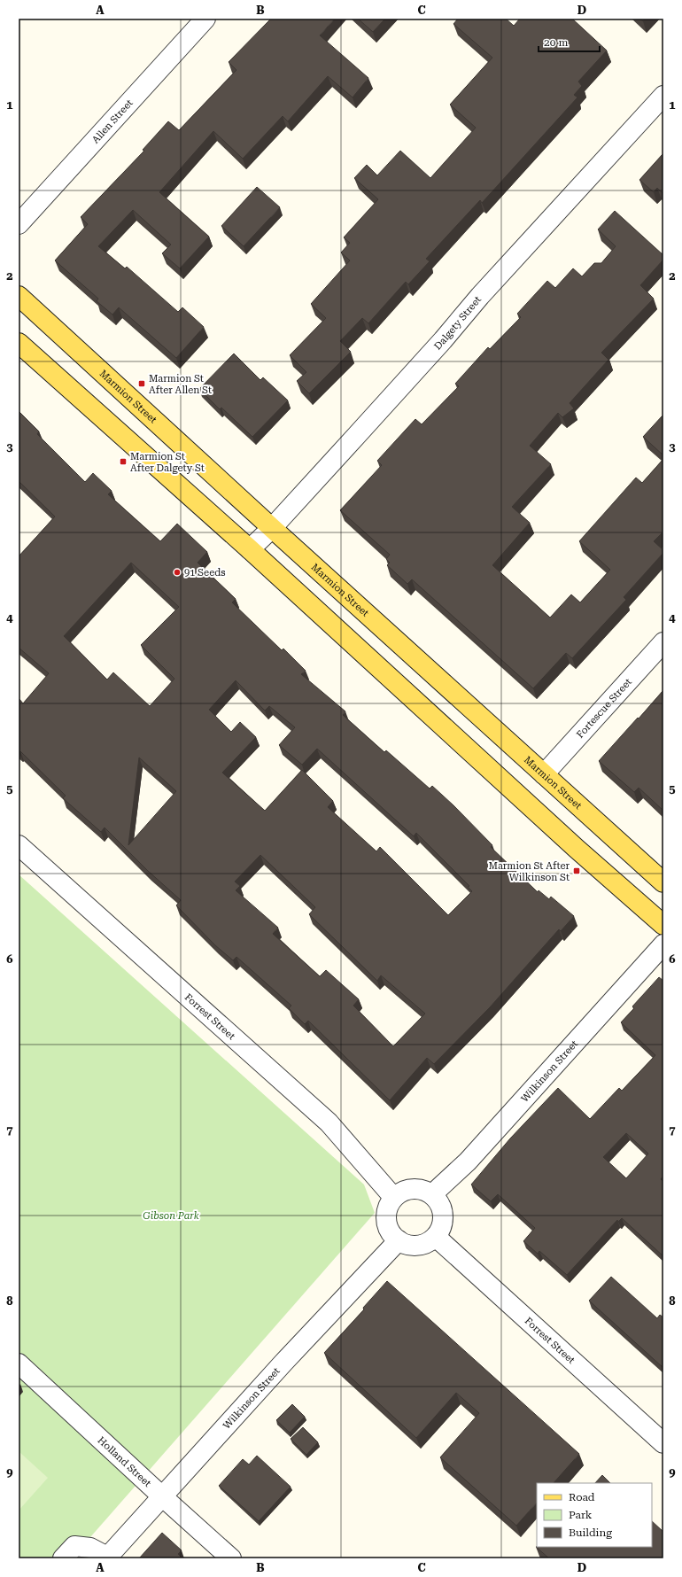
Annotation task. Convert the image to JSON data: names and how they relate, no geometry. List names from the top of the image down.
{
  "streets": {
    "main road": ["Marmion Street"],
    "street": [
      "Allen Street",
      "Dalgety Street",
      "Fortescue Street",
      "Forrest Street",
      "Wilkinson Street",
      "Holland Street"
    ]
  },
  "crossings": [
    ["Dalgety Street", "Marmion Street"],
    ["Marmion Street", "Fortescue Street"],
    ["Forrest Street", "Wilkinson Street"],
    ["Wilkinson Street", "Holland Street"]
  ],
  "parks": ["Gibson Park"],
  "places": {
    "transit": ["Marmion St After Allen St", "Marmion St After Dalgety St", "Marmion St After Wilkinson St"],
    "other": ["91 Seeds"]
  },
  "legend": ["Road", "Park", "Building"],
  "scale_bar": "20 m",
  "grid": {
    "columns": [
      "A",
      "B",
      "C",
      "D"
    ],
    "rows": [
      "1",
      "2",
      "3",
      "4",
      "5",
      "6",
      "7",
      "8",
      "9"
    ]
  }
}
